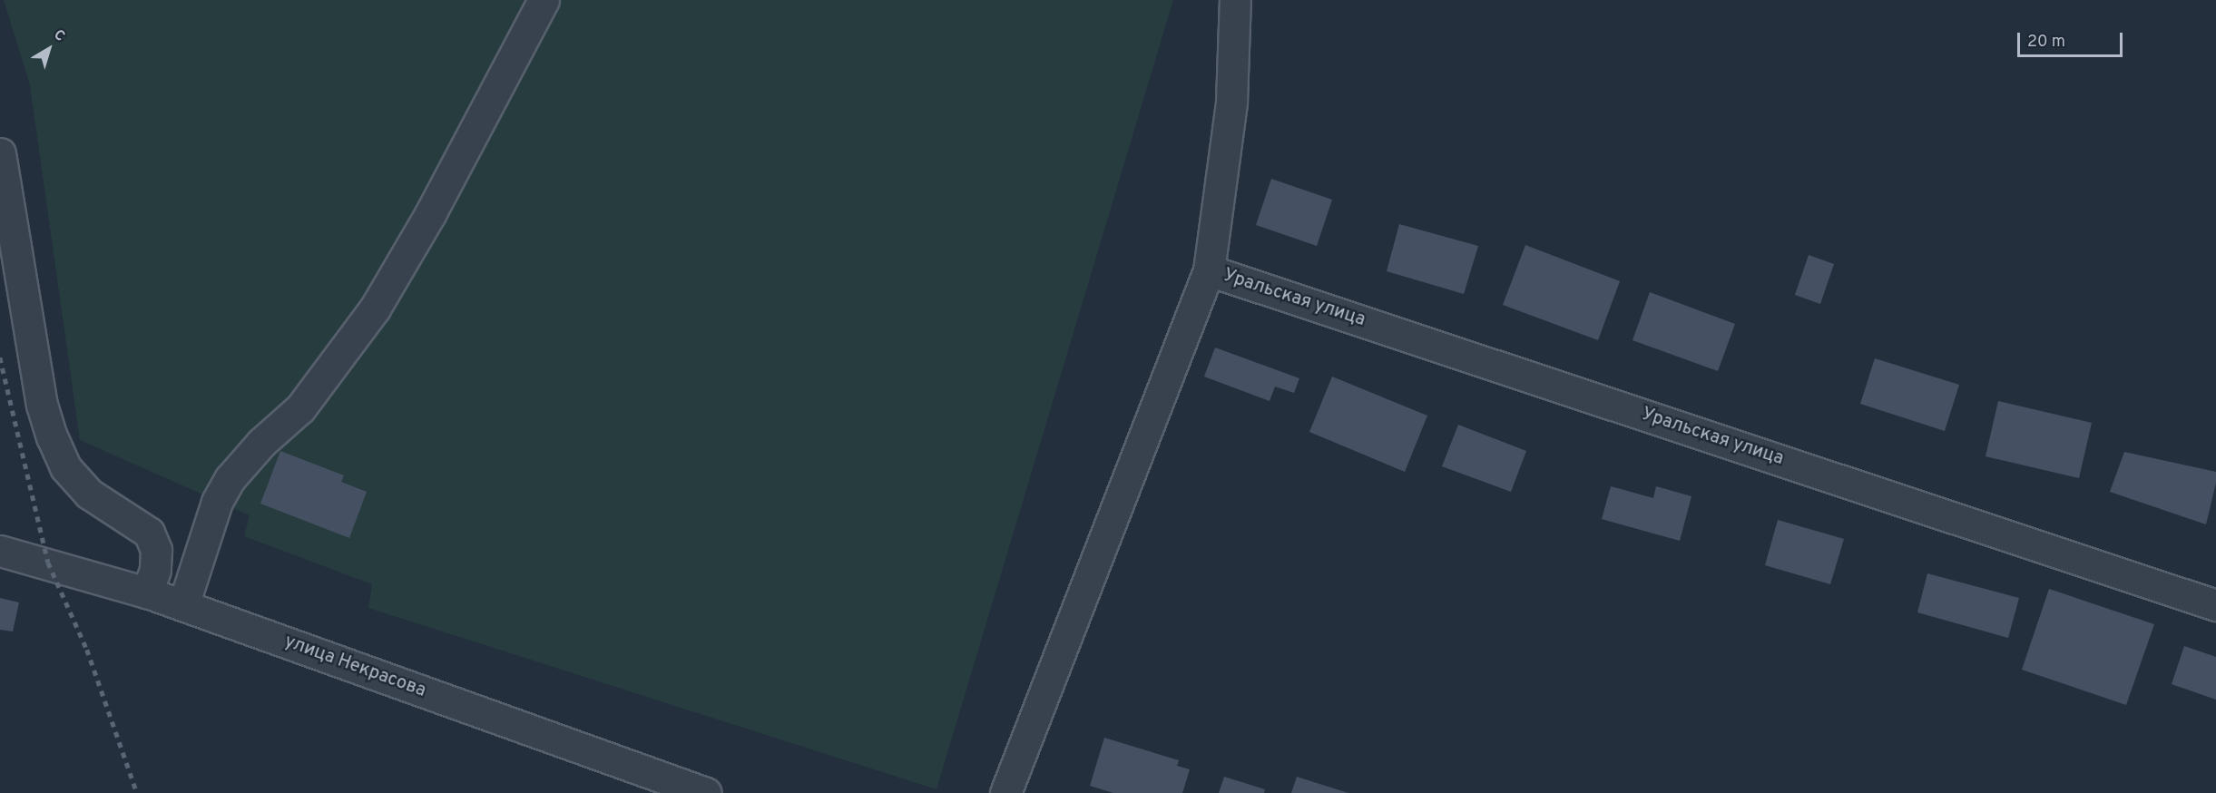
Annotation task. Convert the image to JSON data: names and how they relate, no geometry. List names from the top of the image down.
{
  "streets": {
    "street": ["Уральская улица", "улица Некрасова"]
  },
  "scale_bar": "20 m",
  "north": "top right"
}
